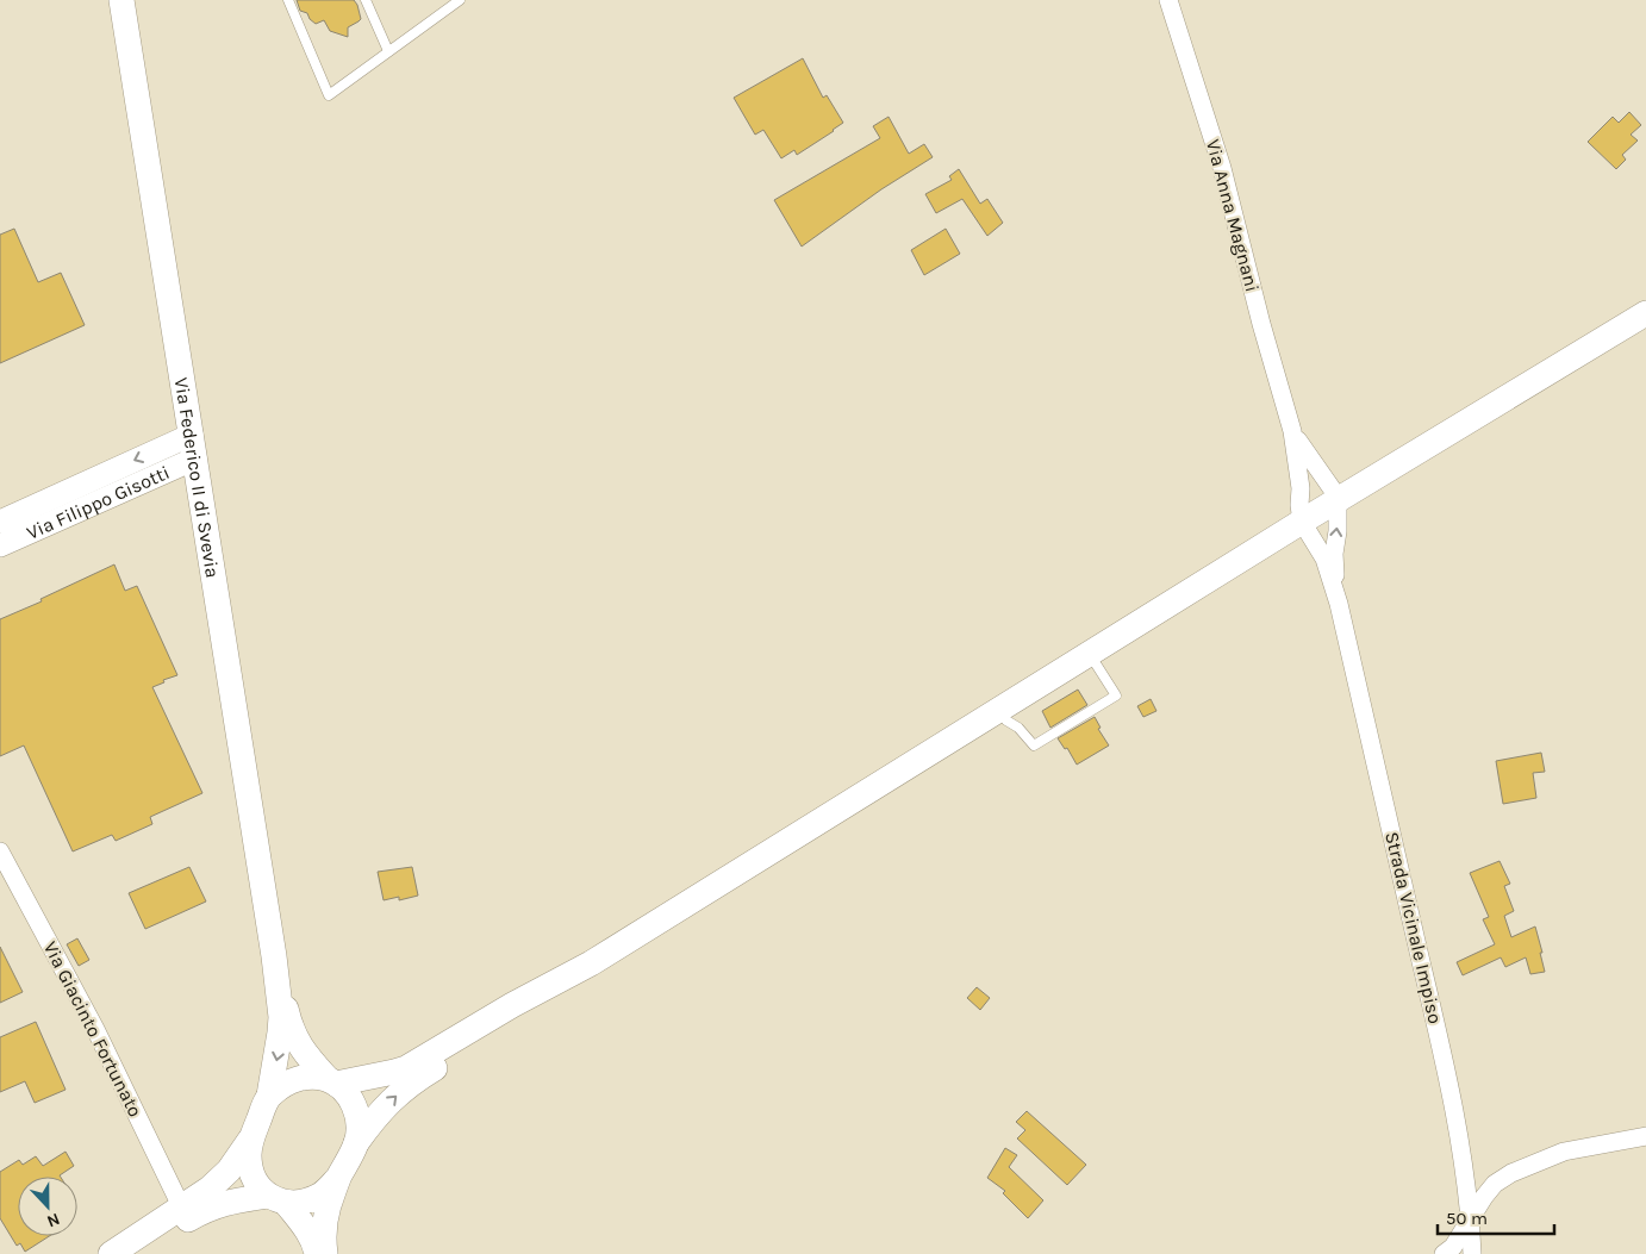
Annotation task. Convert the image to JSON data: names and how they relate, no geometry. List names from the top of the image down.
{
  "streets": {
    "main road": ["Via Federico II di Svevia"],
    "street": [
      "Via Anna Magnani",
      "Via Filippo Gisotti",
      "Strada Vicinale Impiso",
      "Via Giacinto Fortunato"
    ]
  },
  "crossings": [
    ["Via Federico II di Svevia", "Via Filippo Gisotti"]
  ],
  "scale_bar": "50 m",
  "north": "bottom"
}
